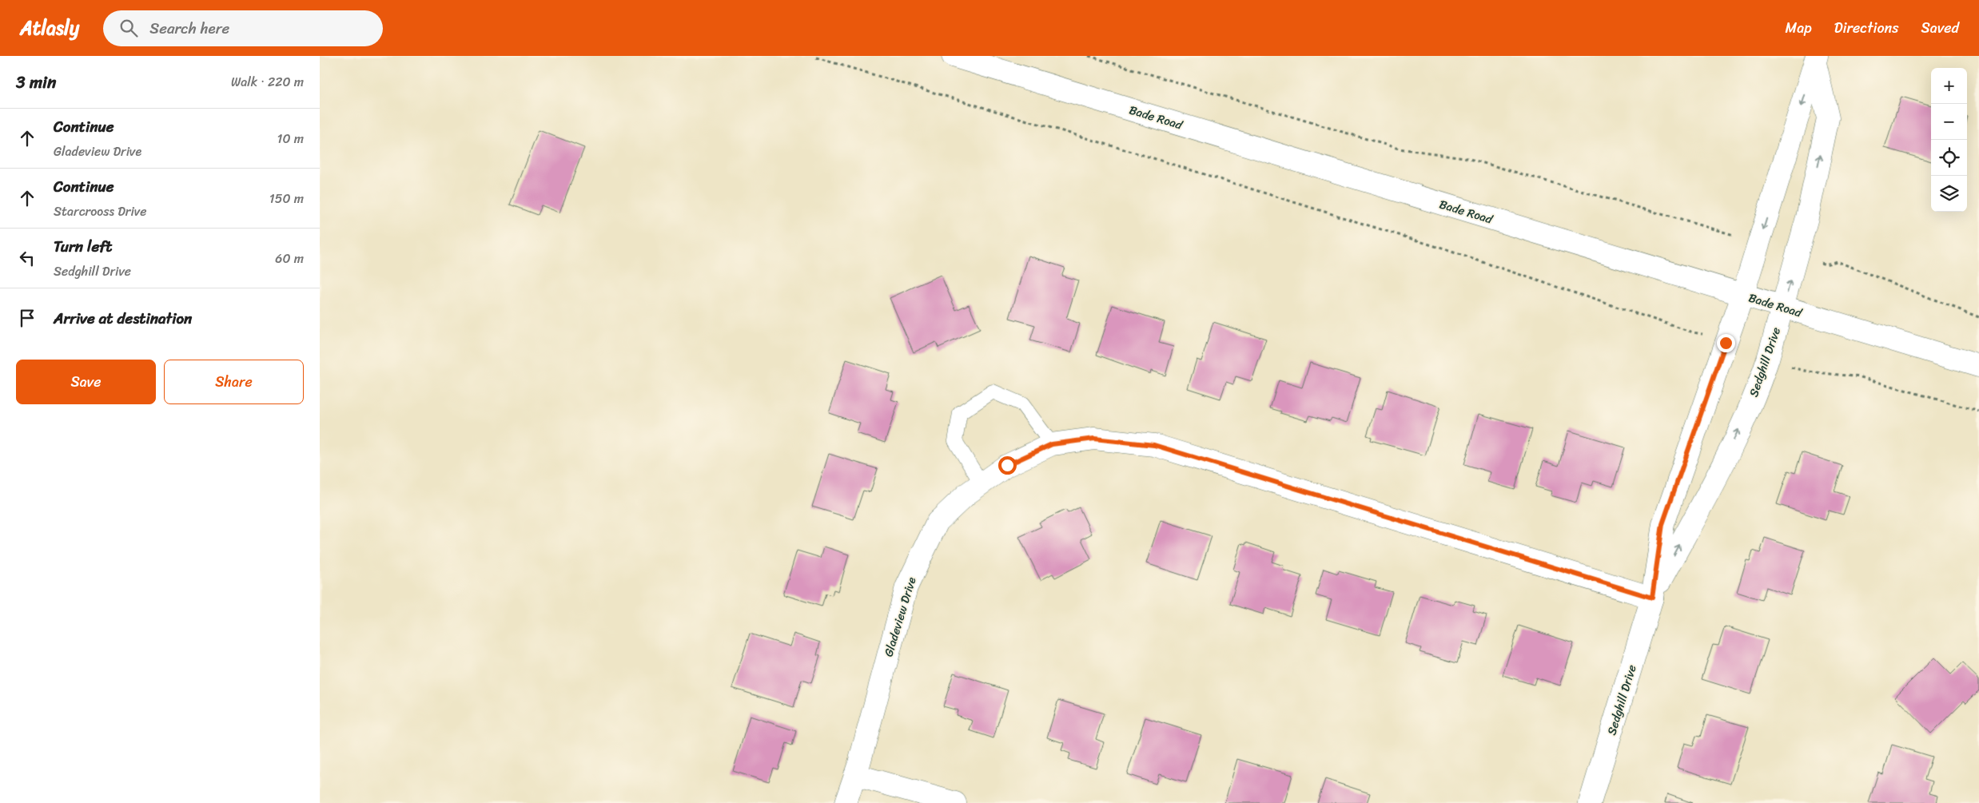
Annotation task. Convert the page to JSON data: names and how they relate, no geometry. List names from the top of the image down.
{
  "streets": {
    "street": ["Bade Road", "Sedghill Drive", "Gladeview Drive"]
  },
  "crossings": [
    ["Bade Road", "Sedghill Drive"],
    ["Sedghill Drive", "Gladeview Drive"]
  ],
  "page": {
    "header": "Atlasly",
    "search": "Search here",
    "nav": ["Map", "Directions", "Saved"],
    "heading": ["3 min", "Walk · 220 m"],
    "map_buttons": ["+", "−"],
    "list": [
      ["Continue", "Gladeview Drive", "10 m"],
      ["Continue", "Starcrooss Drive", "150 m"],
      ["Turn left", "Sedghill Drive", "60 m"],
      "Arrive at destination"
    ],
    "buttons": ["Save", "Share"]
  }
}
